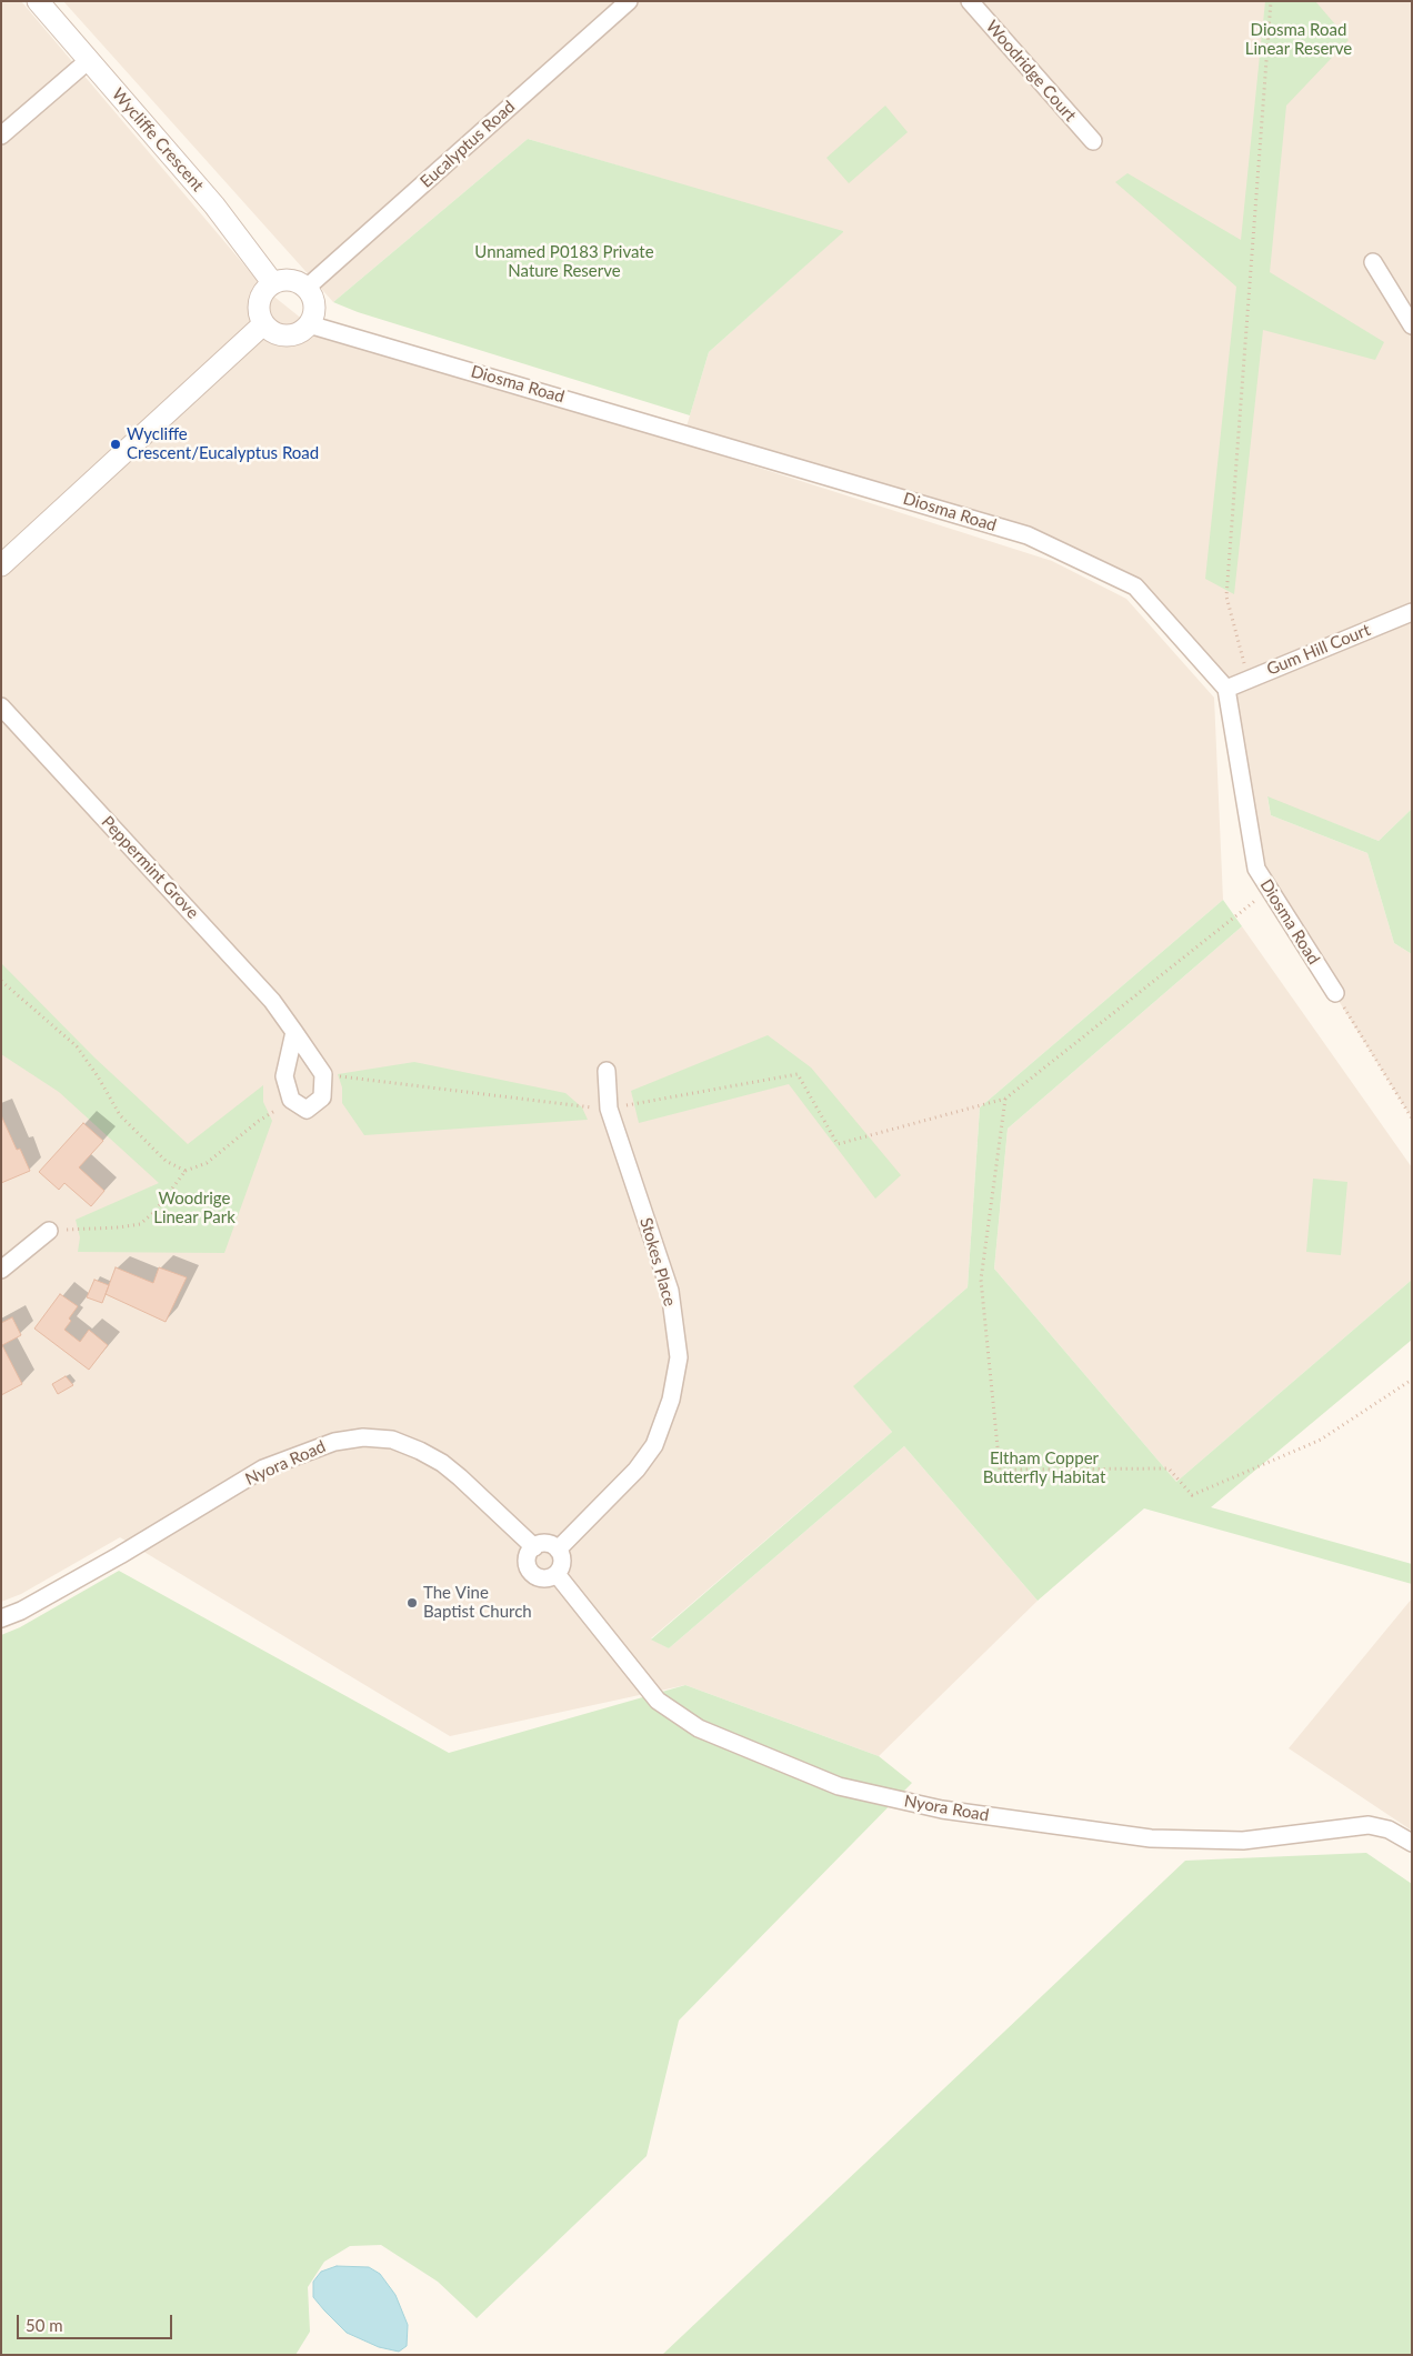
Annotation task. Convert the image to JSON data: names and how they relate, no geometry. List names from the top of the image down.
{
  "streets": {
    "street": [
      "Woodridge Court",
      "Wycliffe Crescent",
      "Eucalyptus Road",
      "Diosma Road",
      "Gum Hill Court",
      "Peppermint Grove",
      "Stokes Place",
      "Nyora Road"
    ]
  },
  "crossings": [
    ["Wycliffe Crescent", "Eucalyptus Road"],
    ["Wycliffe Crescent", "Diosma Road"],
    ["Eucalyptus Road", "Diosma Road"],
    ["Diosma Road", "Gum Hill Court"],
    ["Stokes Place", "Nyora Road"]
  ],
  "parks": [
    "Diosma Road Linear Reserve",
    "Unnamed P0183 Private Nature Reserve",
    "Woodrige Linear Park",
    "Eltham Copper Butterfly Habitat"
  ],
  "places": ["Wycliffe Crescent/Eucalyptus Road", "The Vine Baptist Church"],
  "scale_bar": "50 m"
}
